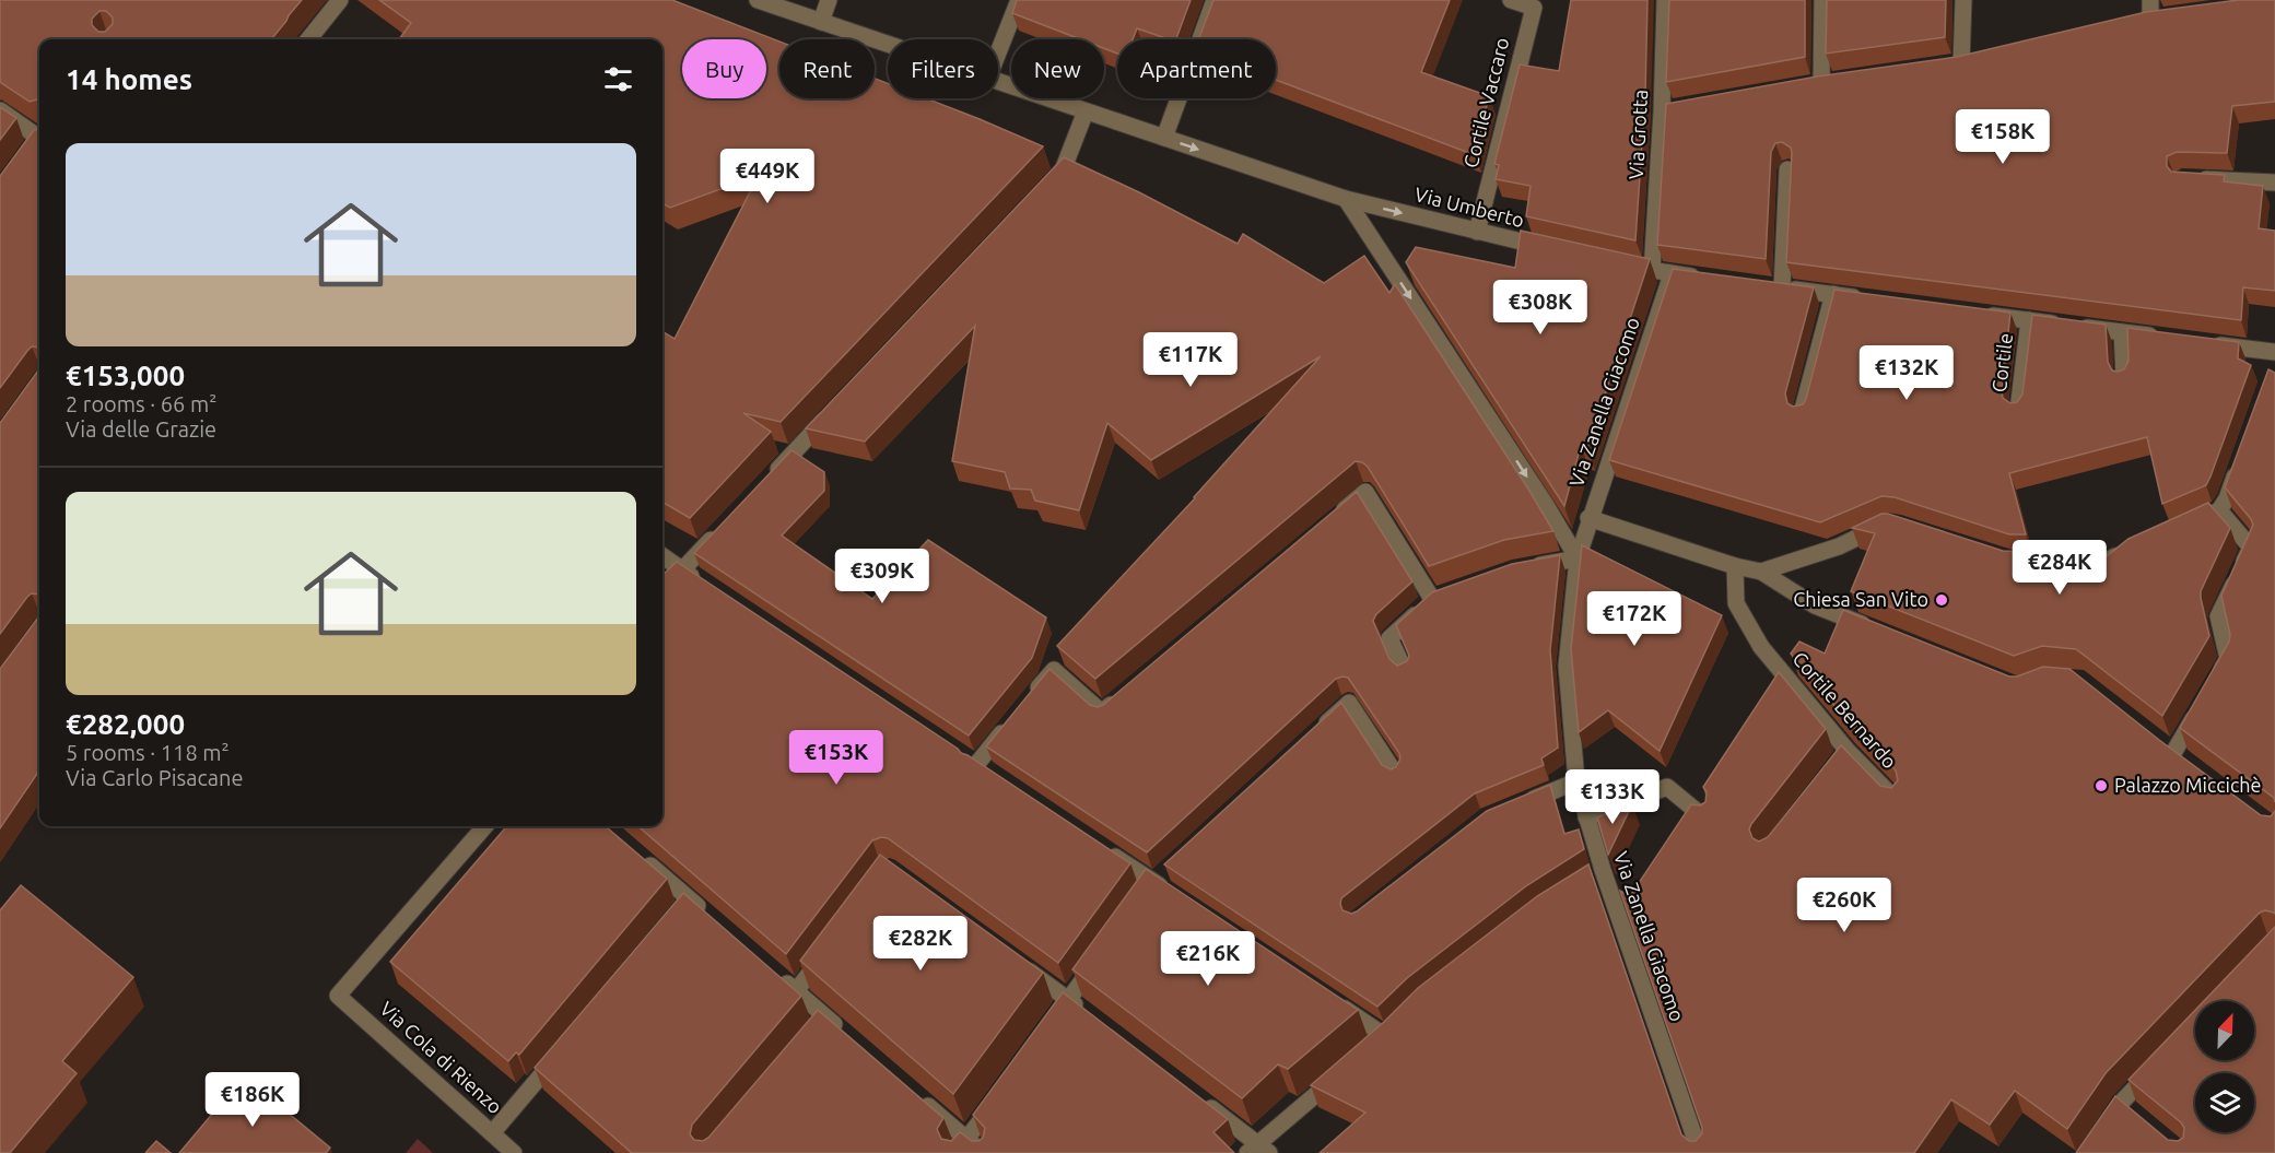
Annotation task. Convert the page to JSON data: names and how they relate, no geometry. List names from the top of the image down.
{
  "streets": {
    "street": [
      "Cortile Vaccaro",
      "Via Grotta",
      "Via Umberto",
      "Cortile",
      "Via Zanella Giacomo",
      "Cortile Bernardo",
      "Via Cola di Rienzo"
    ]
  },
  "crossings": [
    ["Cortile Vaccaro", "Via Umberto"]
  ],
  "one_way": ["Via Umberto"],
  "places": ["Chiesa San Vito", "Palazzo Miccichè"],
  "north": "top right",
  "page": {
    "chip": [
      "Buy",
      "Rent",
      "Filters",
      "New",
      "Apartment"
    ],
    "heading": "14 homes",
    "price": [
      "€158K",
      "€449K",
      "€308K",
      "€117K",
      "€132K",
      "€284K",
      "€309K",
      "€172K",
      "€153K",
      "€133K",
      "€260K",
      "€282K",
      "€216K",
      "€186K"
    ],
    "list": [
      {
        "name": "€153,000",
        "note": "2 rooms · 66 m² · Via delle Grazie"
      },
      {
        "name": "€282,000",
        "note": "5 rooms · 118 m² · Via Carlo Pisacane"
      }
    ]
  }
}
